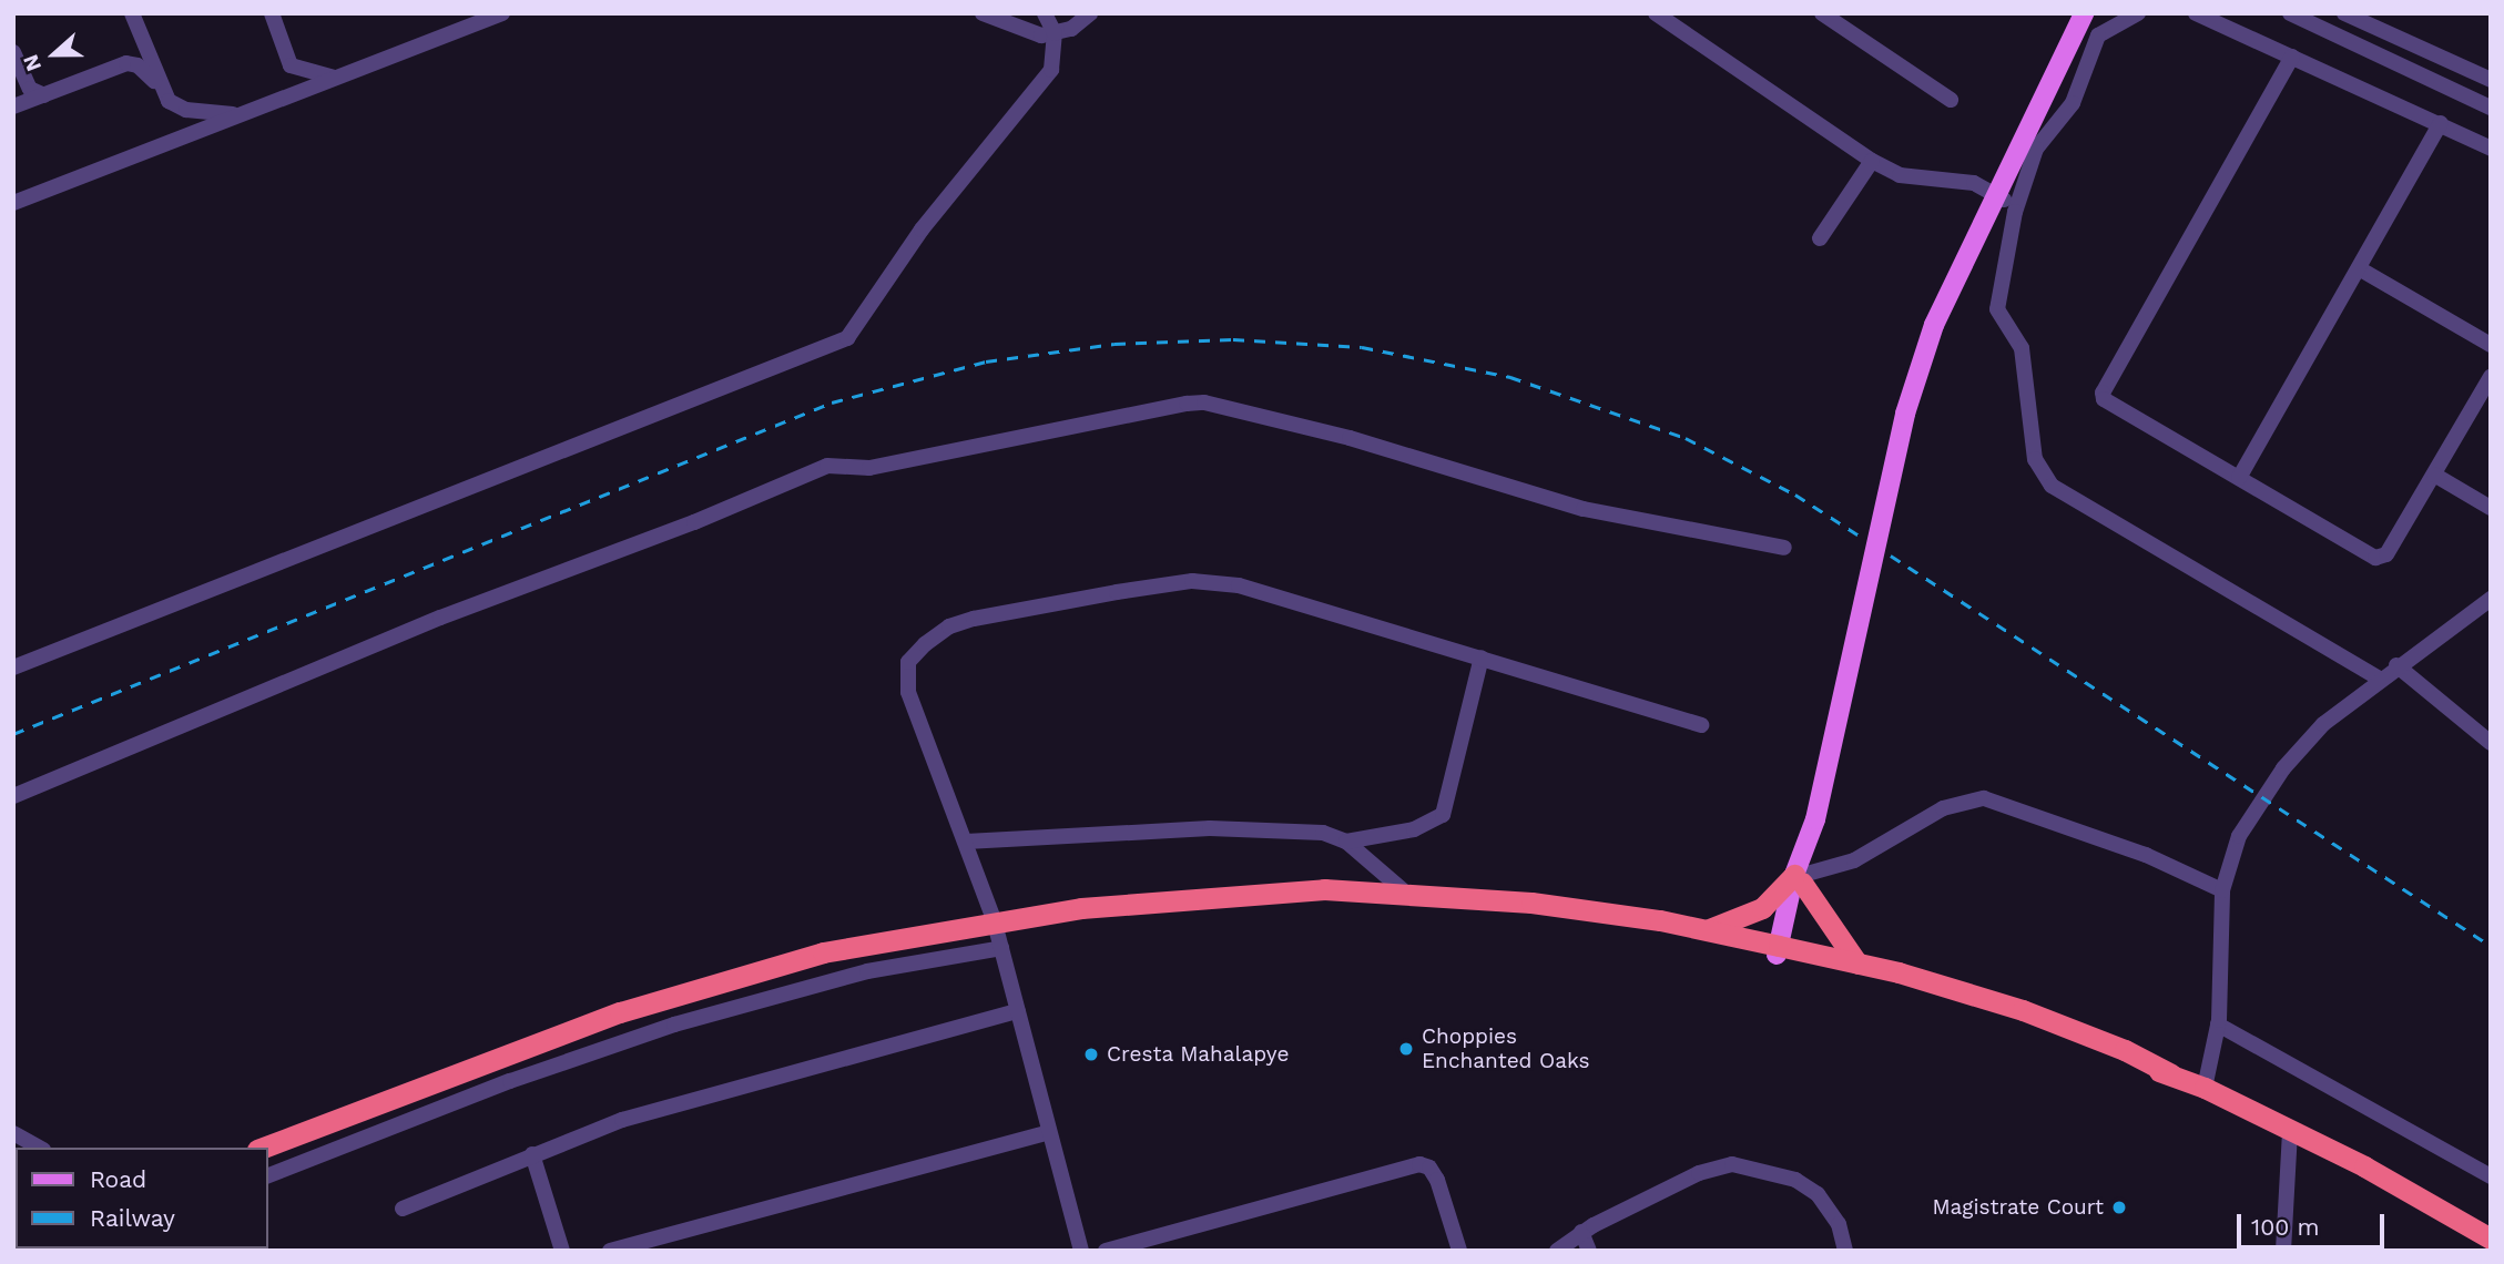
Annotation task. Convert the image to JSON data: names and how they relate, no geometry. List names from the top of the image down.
{
  "places": ["Choppies Enchanted Oaks", "Cresta Mahalapye", "Magistrate Court"],
  "legend": ["Road", "Railway"],
  "scale_bar": "100 m",
  "north": "left"
}
